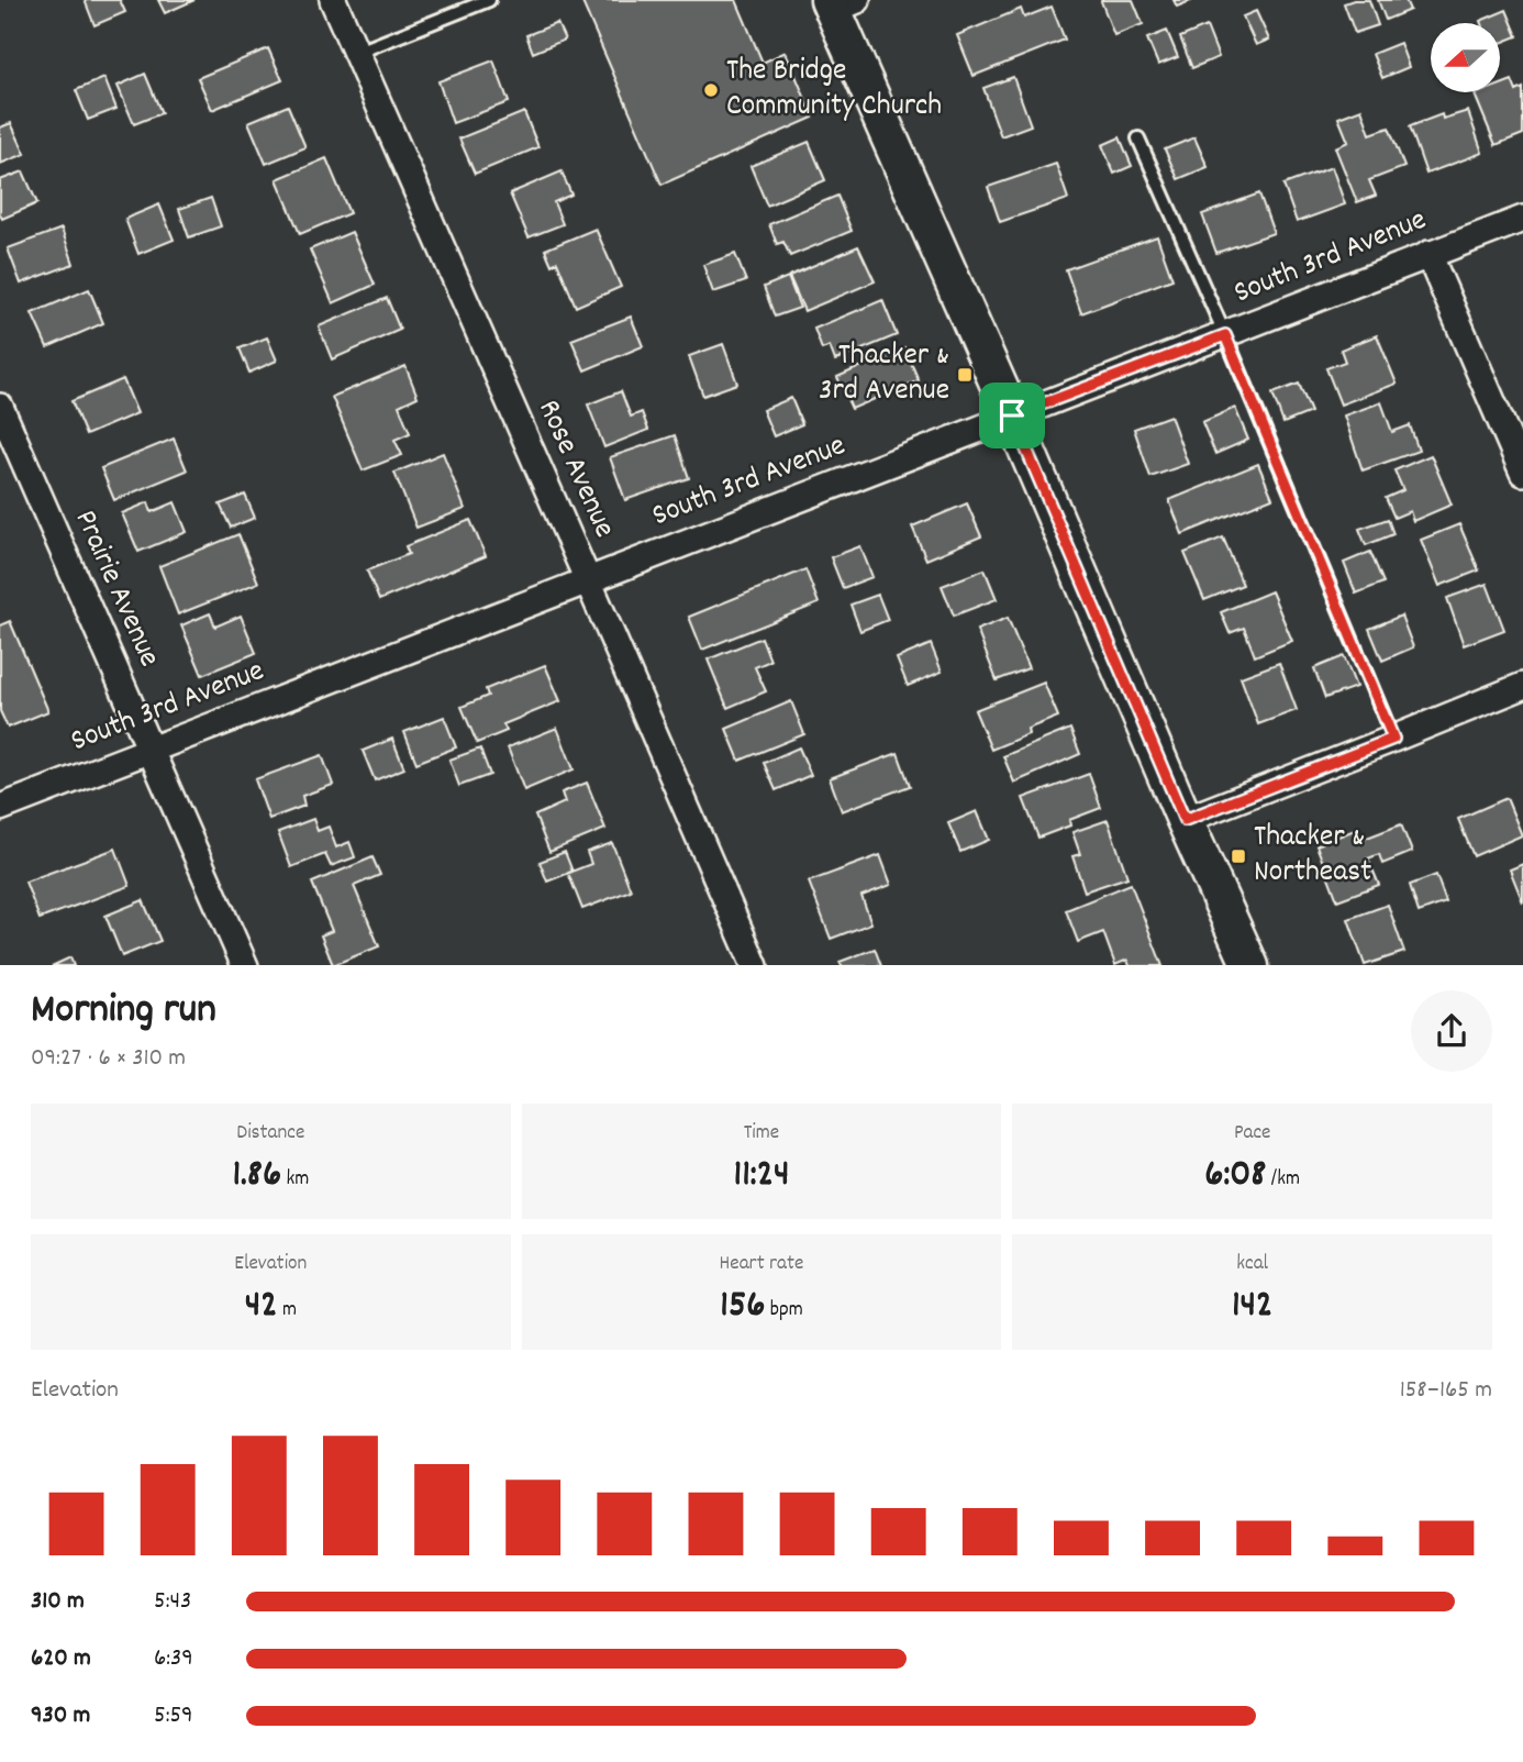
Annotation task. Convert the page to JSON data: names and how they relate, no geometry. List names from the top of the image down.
{
  "streets": {
    "street": ["South 3rd Avenue", "Rose Avenue", "Prairie Avenue"]
  },
  "crossings": [
    ["South 3rd Avenue", "Rose Avenue"],
    ["South 3rd Avenue", "Prairie Avenue"]
  ],
  "places": {
    "other": ["The Bridge Community Church"],
    "transit": ["Thacker & 3rd Avenue", "Thacker & Northeast"]
  },
  "north": "left",
  "page": {
    "heading": ["Morning run", "09:27 · 6 × 310 m"],
    "stats": [
      ["Distance", "1.86 km"],
      ["Time", "11:24"],
      ["Pace", "6:08 /km"],
      ["Elevation", "42 m"],
      ["Heart rate", "156 bpm"],
      ["kcal", "142"]
    ],
    "chart": ["Elevation", "158–165 m"],
    "list": [
      {
        "name": "310 m",
        "note": "5:43"
      },
      {
        "name": "620 m",
        "note": "6:39"
      },
      {
        "name": "930 m",
        "note": "5:59"
      }
    ]
  }
}
